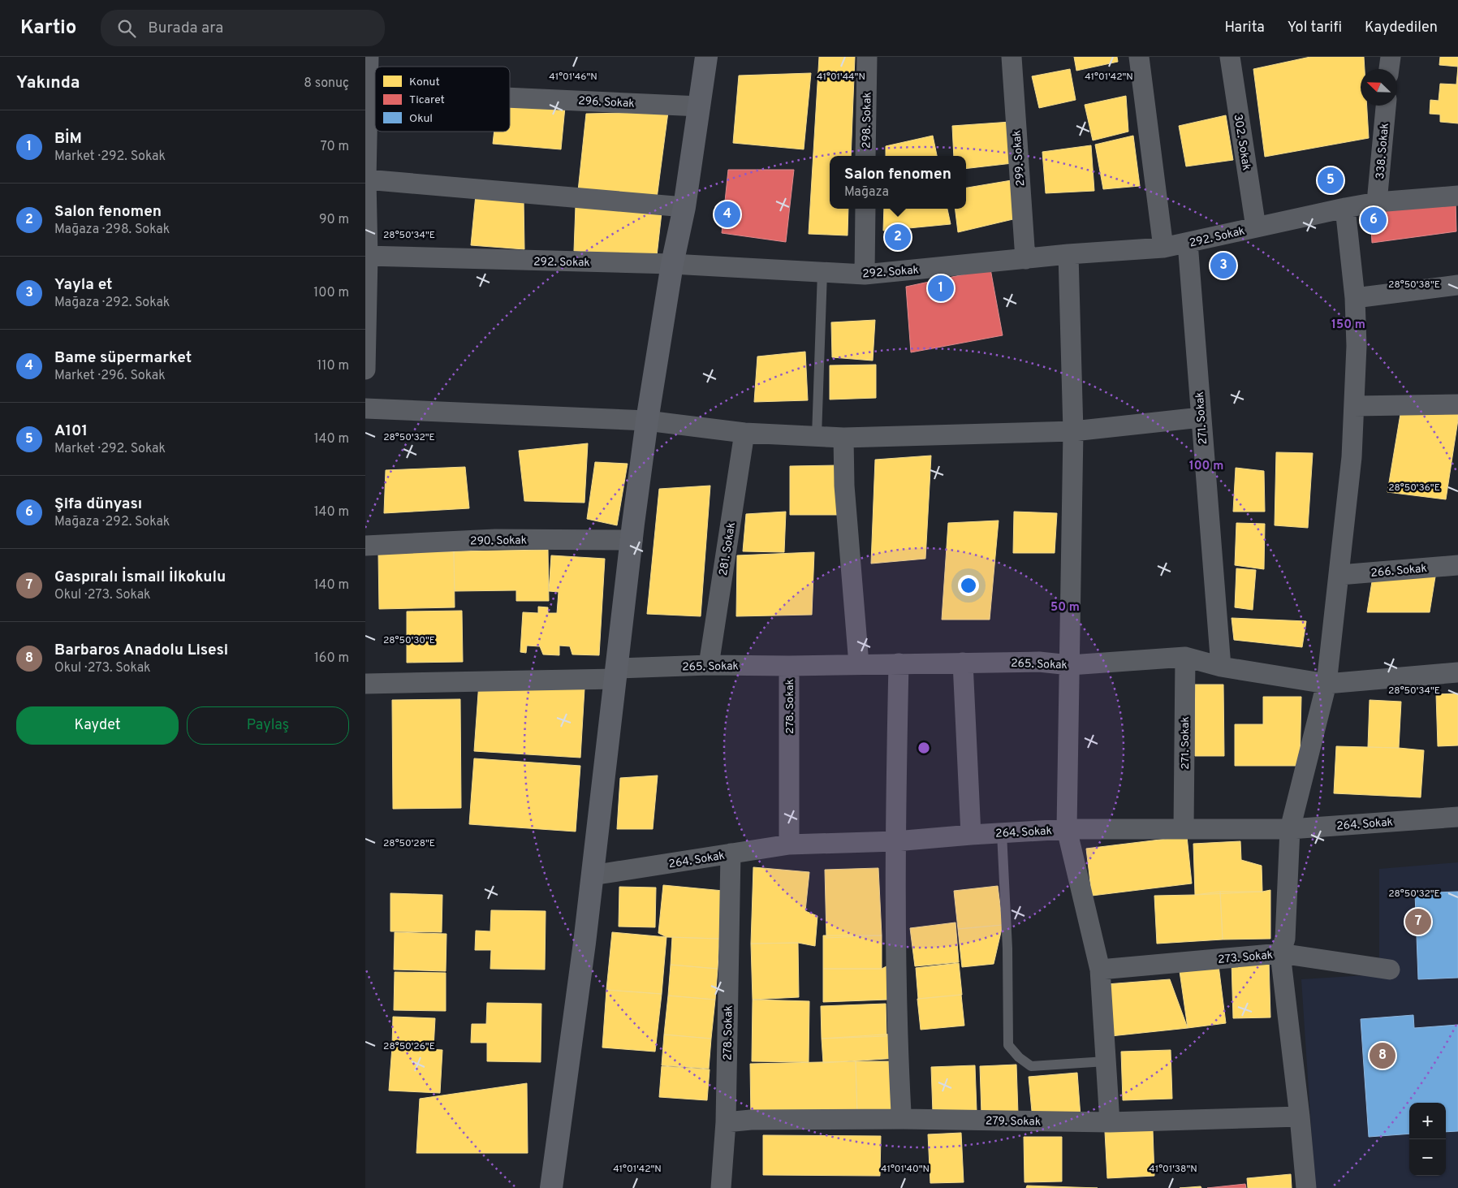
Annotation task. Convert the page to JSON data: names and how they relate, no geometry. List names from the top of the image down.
{
  "streets": {
    "street": [
      "296. Sokak",
      "298. Sokak",
      "302. Sokak",
      "338. Sokak",
      "299. Sokak",
      "292. Sokak",
      "271. Sokak",
      "290. Sokak",
      "281. Sokak",
      "266. Sokak",
      "265. Sokak",
      "278. Sokak",
      "264. Sokak",
      "273. Sokak",
      "279. Sokak"
    ]
  },
  "crossings": [
    ["302. Sokak", "292. Sokak"],
    ["338. Sokak", "292. Sokak"],
    ["299. Sokak", "292. Sokak"],
    ["292. Sokak", "271. Sokak"],
    ["271. Sokak", "265. Sokak"],
    ["271. Sokak", "264. Sokak"],
    ["281. Sokak", "265. Sokak"],
    ["265. Sokak", "278. Sokak"],
    ["278. Sokak", "264. Sokak"],
    ["278. Sokak", "279. Sokak"]
  ],
  "legend": ["Konut", "Ticaret", "Okul"],
  "north": "top left",
  "page": {
    "header": "Kartio",
    "search": "Burada ara",
    "nav": ["Harita", "Yol tarifi", "Kaydedilen"],
    "heading": ["Yakında", "8 sonuç"],
    "list": [
      {
        "mark": "1",
        "name": "BİM",
        "note": "Market · 292. Sokak",
        "value": "70 m"
      },
      {
        "mark": "2",
        "name": "Salon fenomen",
        "note": "Mağaza · 298. Sokak",
        "value": "90 m"
      },
      {
        "mark": "3",
        "name": "Yayla et",
        "note": "Mağaza · 292. Sokak",
        "value": "100 m"
      },
      {
        "mark": "4",
        "name": "Bame süpermarket",
        "note": "Market · 296. Sokak",
        "value": "110 m"
      },
      {
        "mark": "5",
        "name": "A101",
        "note": "Market · 292. Sokak",
        "value": "140 m"
      },
      {
        "mark": "6",
        "name": "Şifa dünyası",
        "note": "Mağaza · 292. Sokak",
        "value": "140 m"
      },
      {
        "mark": "7",
        "name": "Gaspıralı İsmail İlkokulu",
        "note": "Okul · 273. Sokak",
        "value": "140 m"
      },
      {
        "mark": "8",
        "name": "Barbaros Anadolu Lisesi",
        "note": "Okul · 273. Sokak",
        "value": "160 m"
      }
    ],
    "popup": ["Salon fenomen", "Mağaza"],
    "pins": [
      "5",
      "4",
      "6",
      "2",
      "3",
      "1",
      "7",
      "8"
    ],
    "buttons": ["Kaydet", "Paylaş"],
    "map_buttons": ["+", "−"]
  },
  "coordinates": [
    "41°01'44\"N",
    "41°01'42\"N",
    "41°01'46\"N",
    "28°50'34\"E",
    "28°50'38\"E",
    "28°50'32\"E",
    "28°50'36\"E",
    "28°50'30\"E",
    "28°50'28\"E",
    "28°50'26\"E",
    "41°01'40\"N",
    "41°01'38\"N"
  ],
  "rings": ["150 m", "100 m", "50 m"]
}
